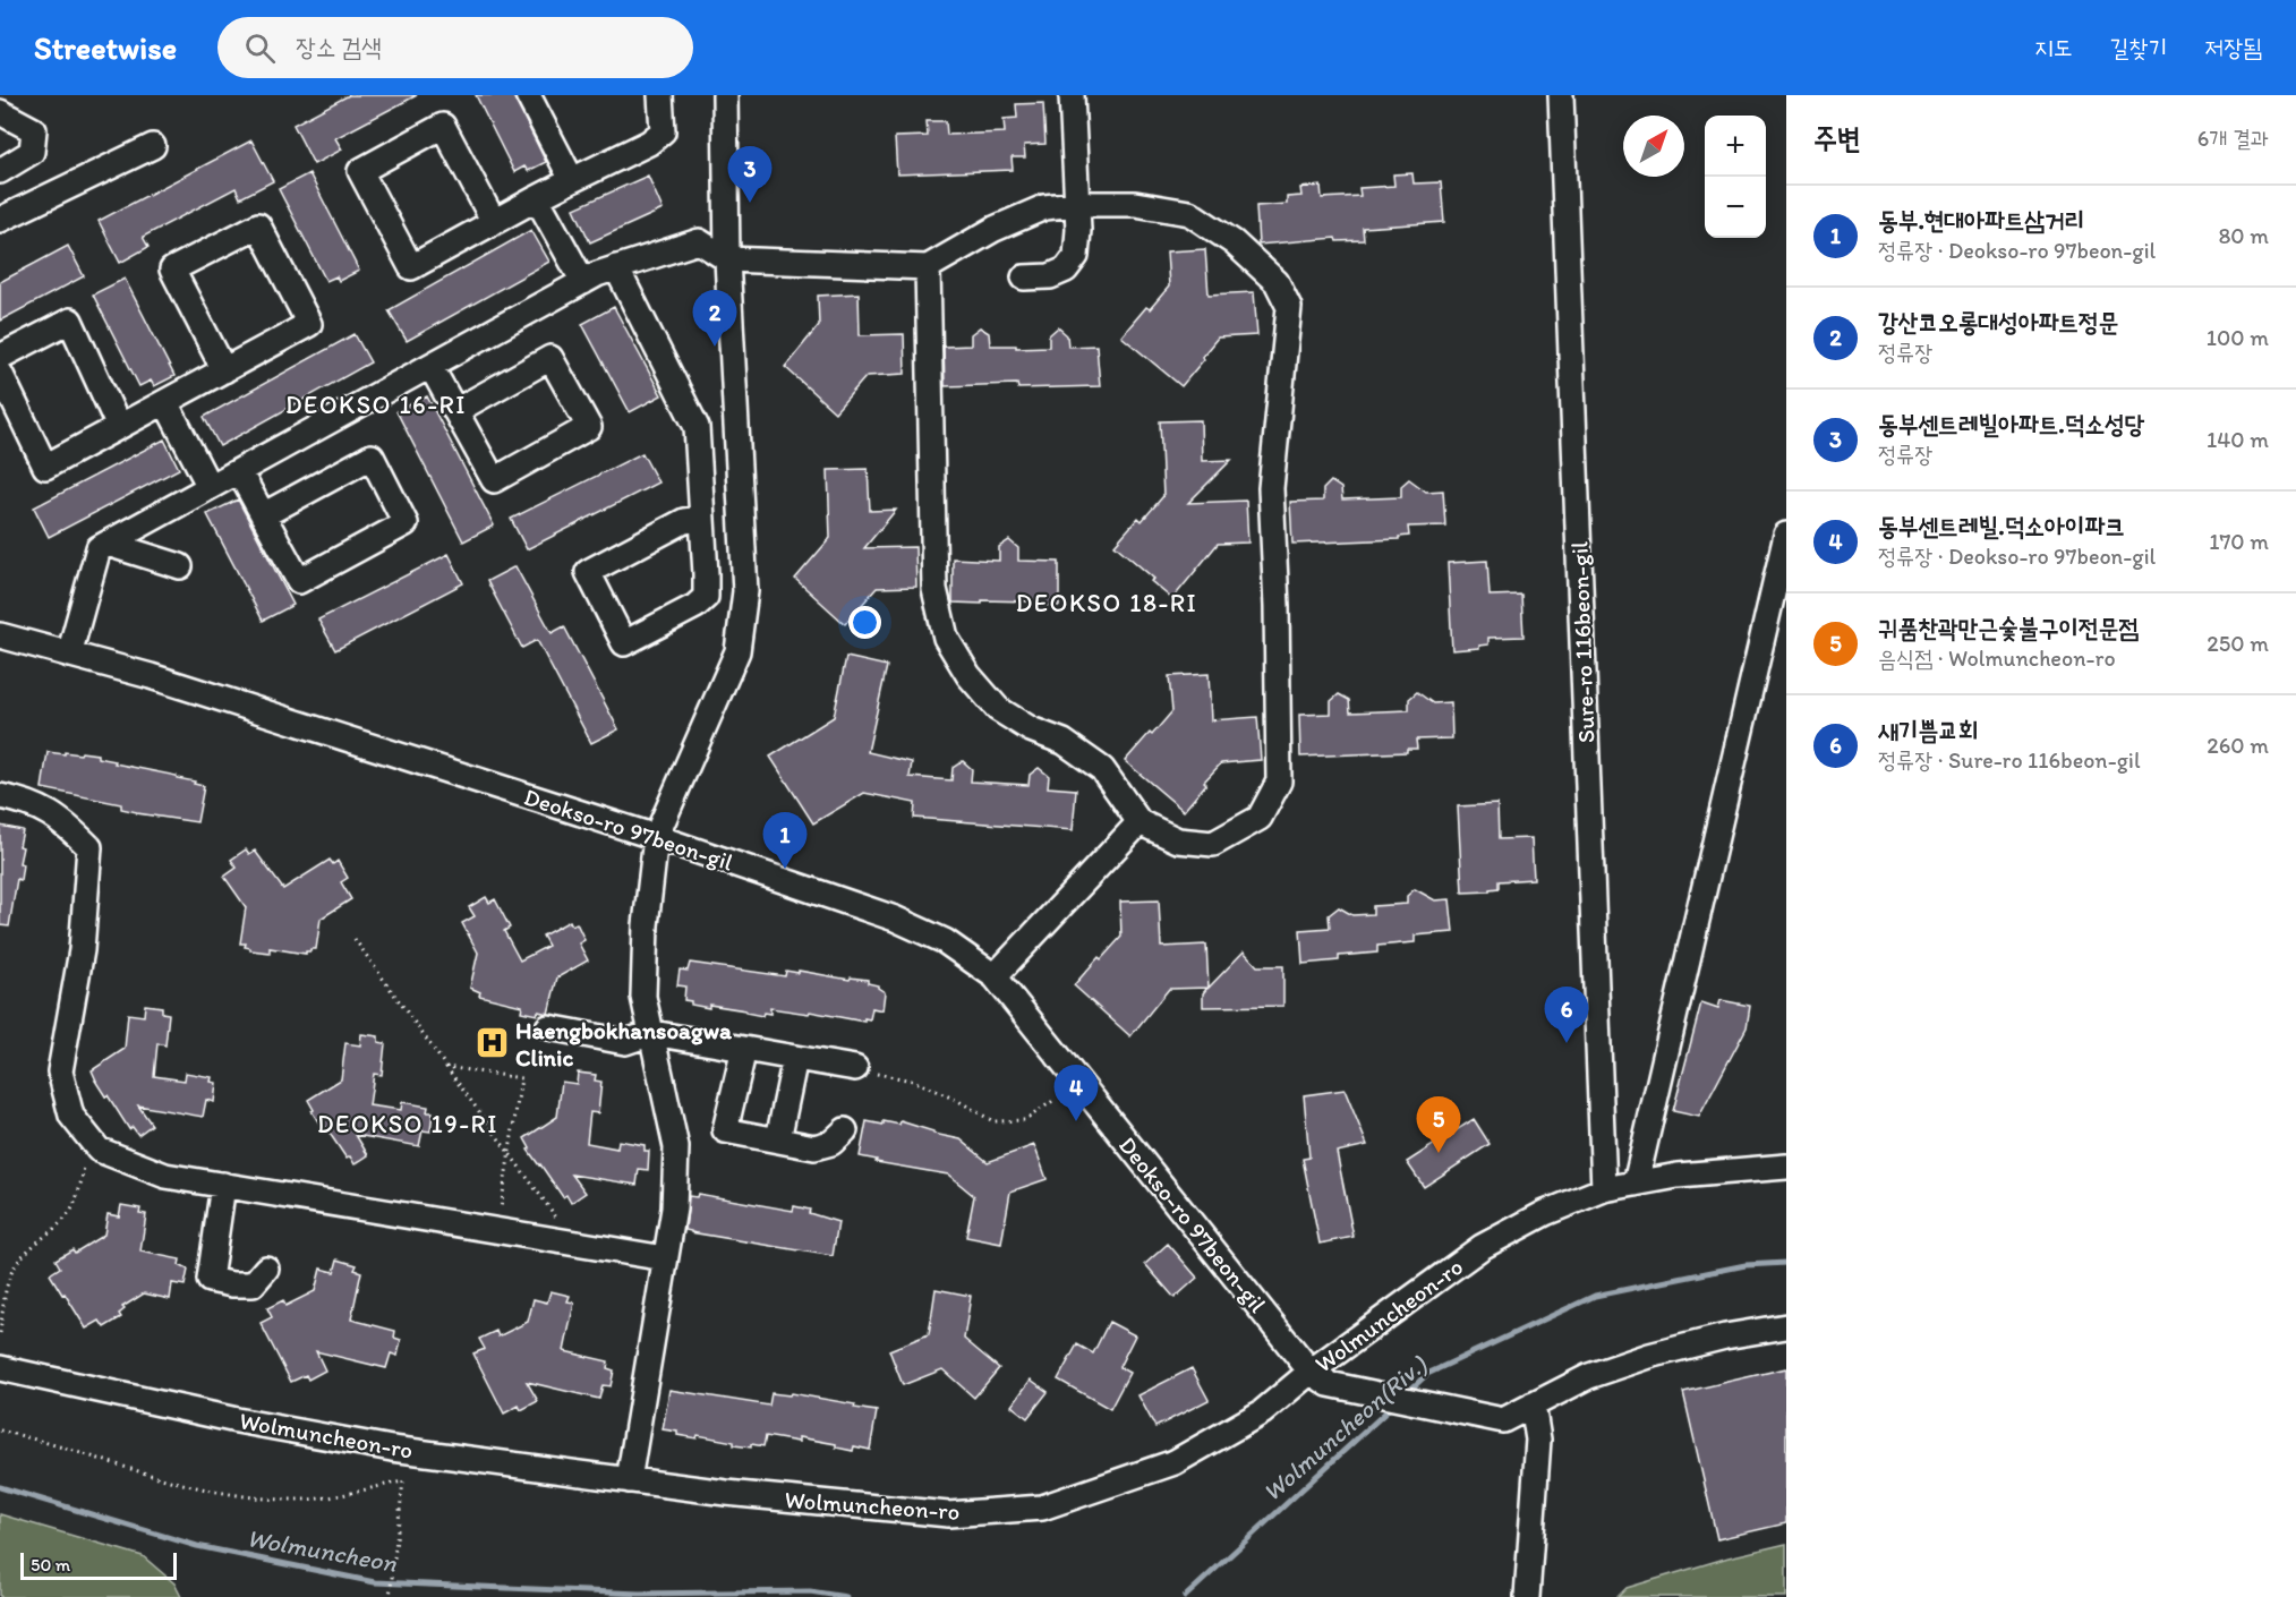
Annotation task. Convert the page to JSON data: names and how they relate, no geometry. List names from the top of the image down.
{
  "streets": {
    "street": ["Sure-ro 116beon-gil", "Deokso-ro 97beon-gil", "Wolmuncheon-ro"]
  },
  "crossings": [
    ["Sure-ro 116beon-gil", "Wolmuncheon-ro"],
    ["Deokso-ro 97beon-gil", "Wolmuncheon-ro"]
  ],
  "districts": ["DEOKSO 16-RI", "DEOKSO 18-RI", "DEOKSO 19-RI"],
  "water": ["Wolmuncheon(Riv.)", "Wolmuncheon"],
  "places": {
    "hospital": ["Haengbokhansoagwa Clinic"]
  },
  "scale_bar": "50 m",
  "north": "top right",
  "page": {
    "header": "Streetwise",
    "search": "장소 검색",
    "nav": ["지도", "길찾기", "저장됨"],
    "heading": ["주변", "6개 결과"],
    "map_buttons": ["+", "−"],
    "pins": [
      "3",
      "2",
      "1",
      "6",
      "4",
      "5"
    ],
    "list": [
      {
        "mark": "1",
        "name": "동부.현대아파트삼거리",
        "note": "정류장 · Deokso-ro 97beon-gil",
        "value": "80 m"
      },
      {
        "mark": "2",
        "name": "강산코오롱대성아파트정문",
        "note": "정류장",
        "value": "100 m"
      },
      {
        "mark": "3",
        "name": "동부센트레빌아파트.덕소성당",
        "note": "정류장",
        "value": "140 m"
      },
      {
        "mark": "4",
        "name": "동부센트레빌.덕소아이파크",
        "note": "정류장 · Deokso-ro 97beon-gil",
        "value": "170 m"
      },
      {
        "mark": "5",
        "name": "귀품찬곽만근숯불구이전문점",
        "note": "음식점 · Wolmuncheon-ro",
        "value": "250 m"
      },
      {
        "mark": "6",
        "name": "새기쁨교회",
        "note": "정류장 · Sure-ro 116beon-gil",
        "value": "260 m"
      }
    ],
    "scale": "50 m"
  }
}
